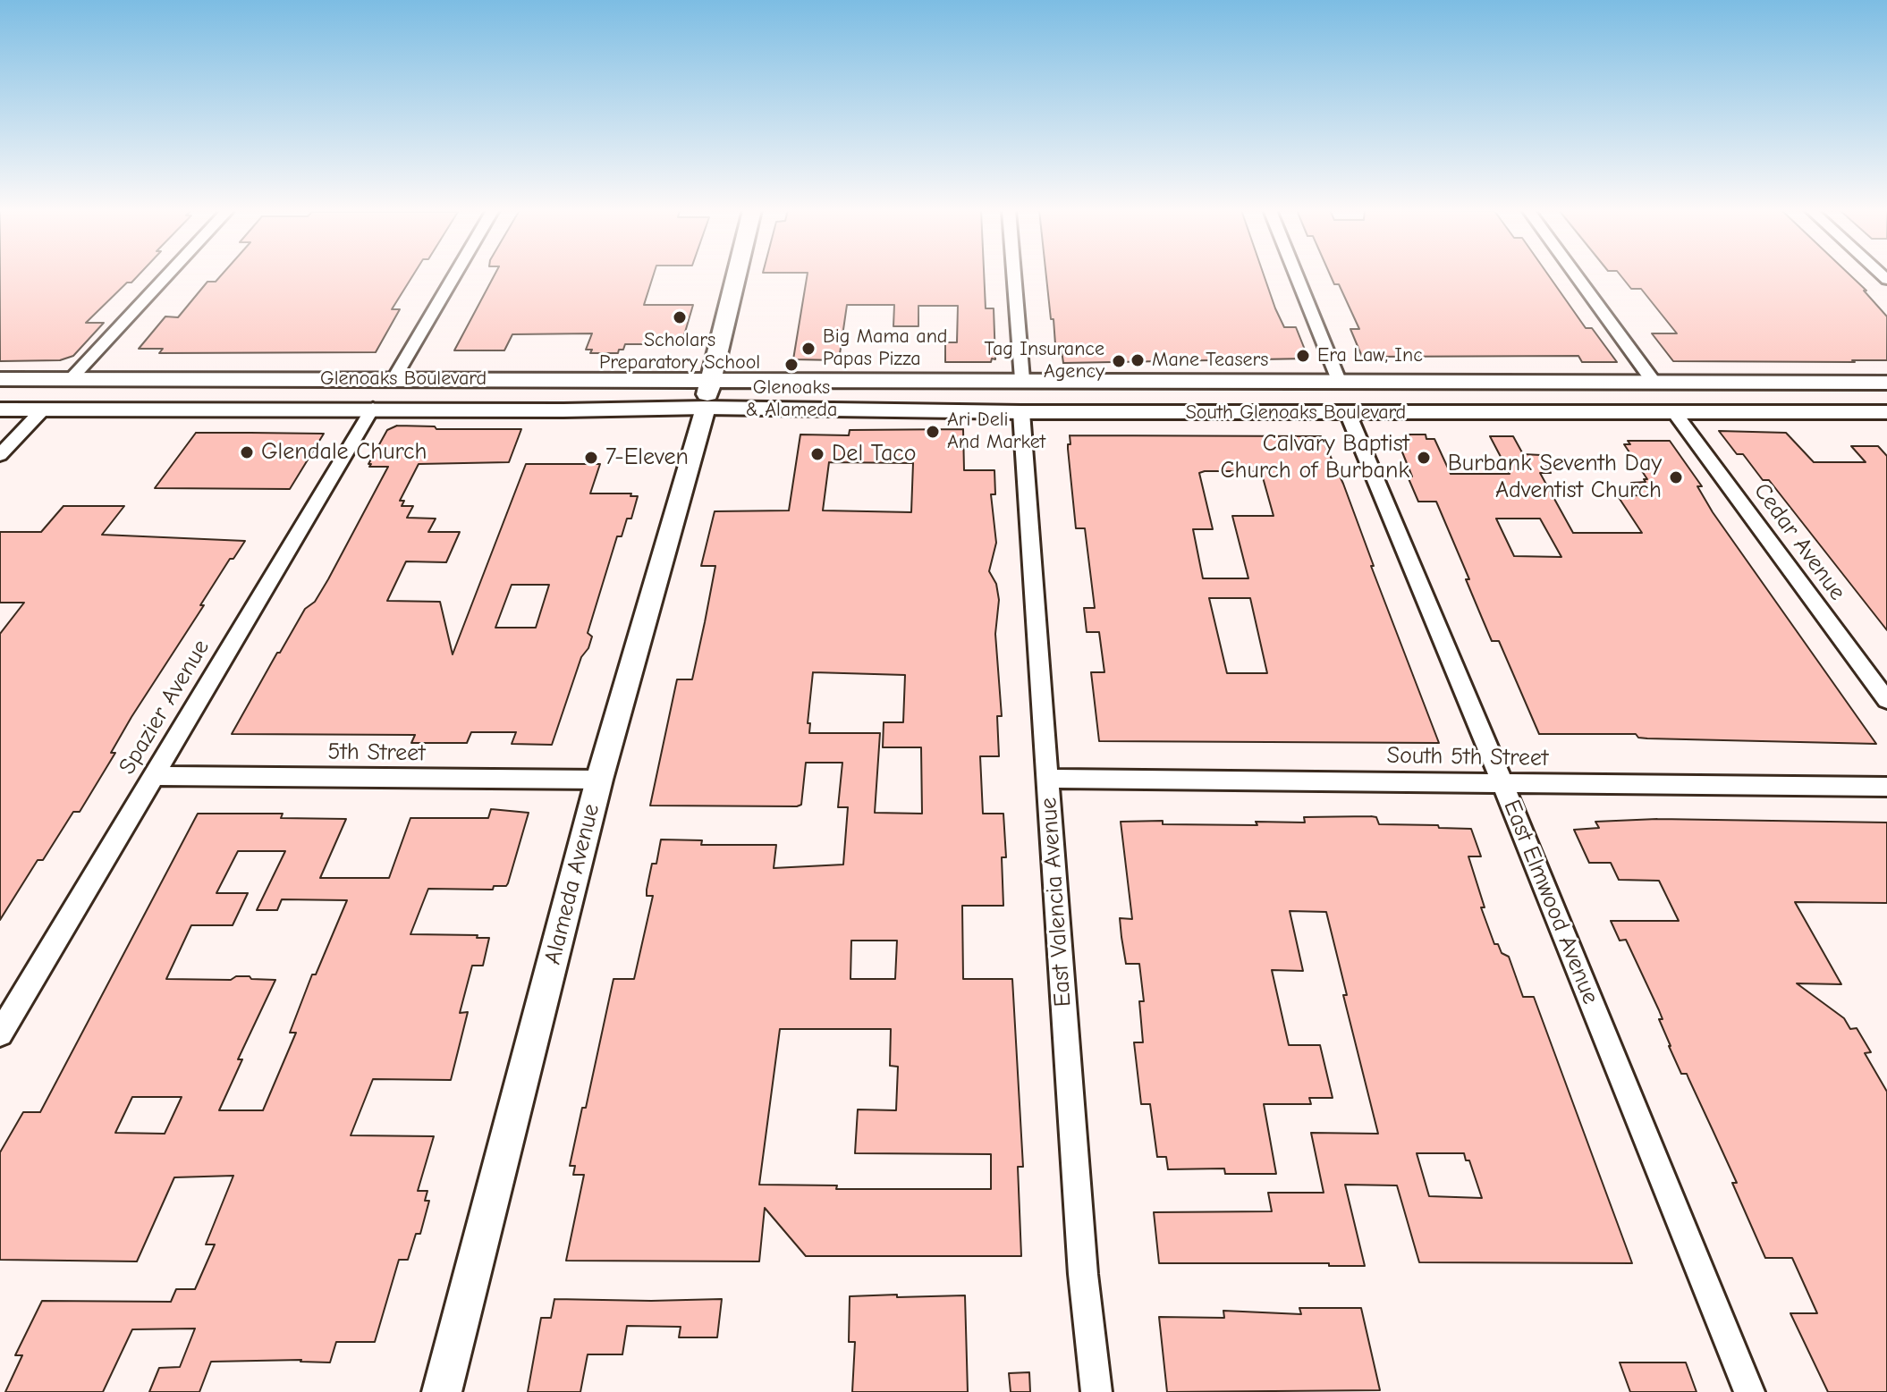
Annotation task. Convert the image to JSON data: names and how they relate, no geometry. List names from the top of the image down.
{
  "streets": {
    "main road": ["Glenoaks Boulevard", "South Glenoaks Boulevard", "Alameda Avenue"],
    "street": [
      "Cedar Avenue",
      "Spazier Avenue",
      "5th Street",
      "South 5th Street",
      "East Valencia Avenue",
      "East Elmwood Avenue"
    ]
  },
  "crossings": [
    ["Glenoaks Boulevard", "South Glenoaks Boulevard"],
    ["Glenoaks Boulevard", "Spazier Avenue"],
    ["Glenoaks Boulevard", "Alameda Avenue"],
    ["South Glenoaks Boulevard", "Cedar Avenue"],
    ["South Glenoaks Boulevard", "Alameda Avenue"],
    ["South Glenoaks Boulevard", "East Valencia Avenue"],
    ["South Glenoaks Boulevard", "East Elmwood Avenue"],
    ["Spazier Avenue", "5th Street"],
    ["5th Street", "Alameda Avenue"],
    ["South 5th Street", "East Valencia Avenue"],
    ["South 5th Street", "East Elmwood Avenue"]
  ],
  "places": [
    "Scholars Preparatory School",
    "Big Mama and Papas Pizza",
    "Era Law, Inc",
    "Mane Teasers",
    "Tag Insurance Agency",
    "Glenoaks & Alameda",
    "Ari Deli And Market",
    "Glendale Church",
    "Del Taco",
    "7-Eleven",
    "Calvary Baptist Church of Burbank",
    "Burbank Seventh Day Adventist Church"
  ]
}
